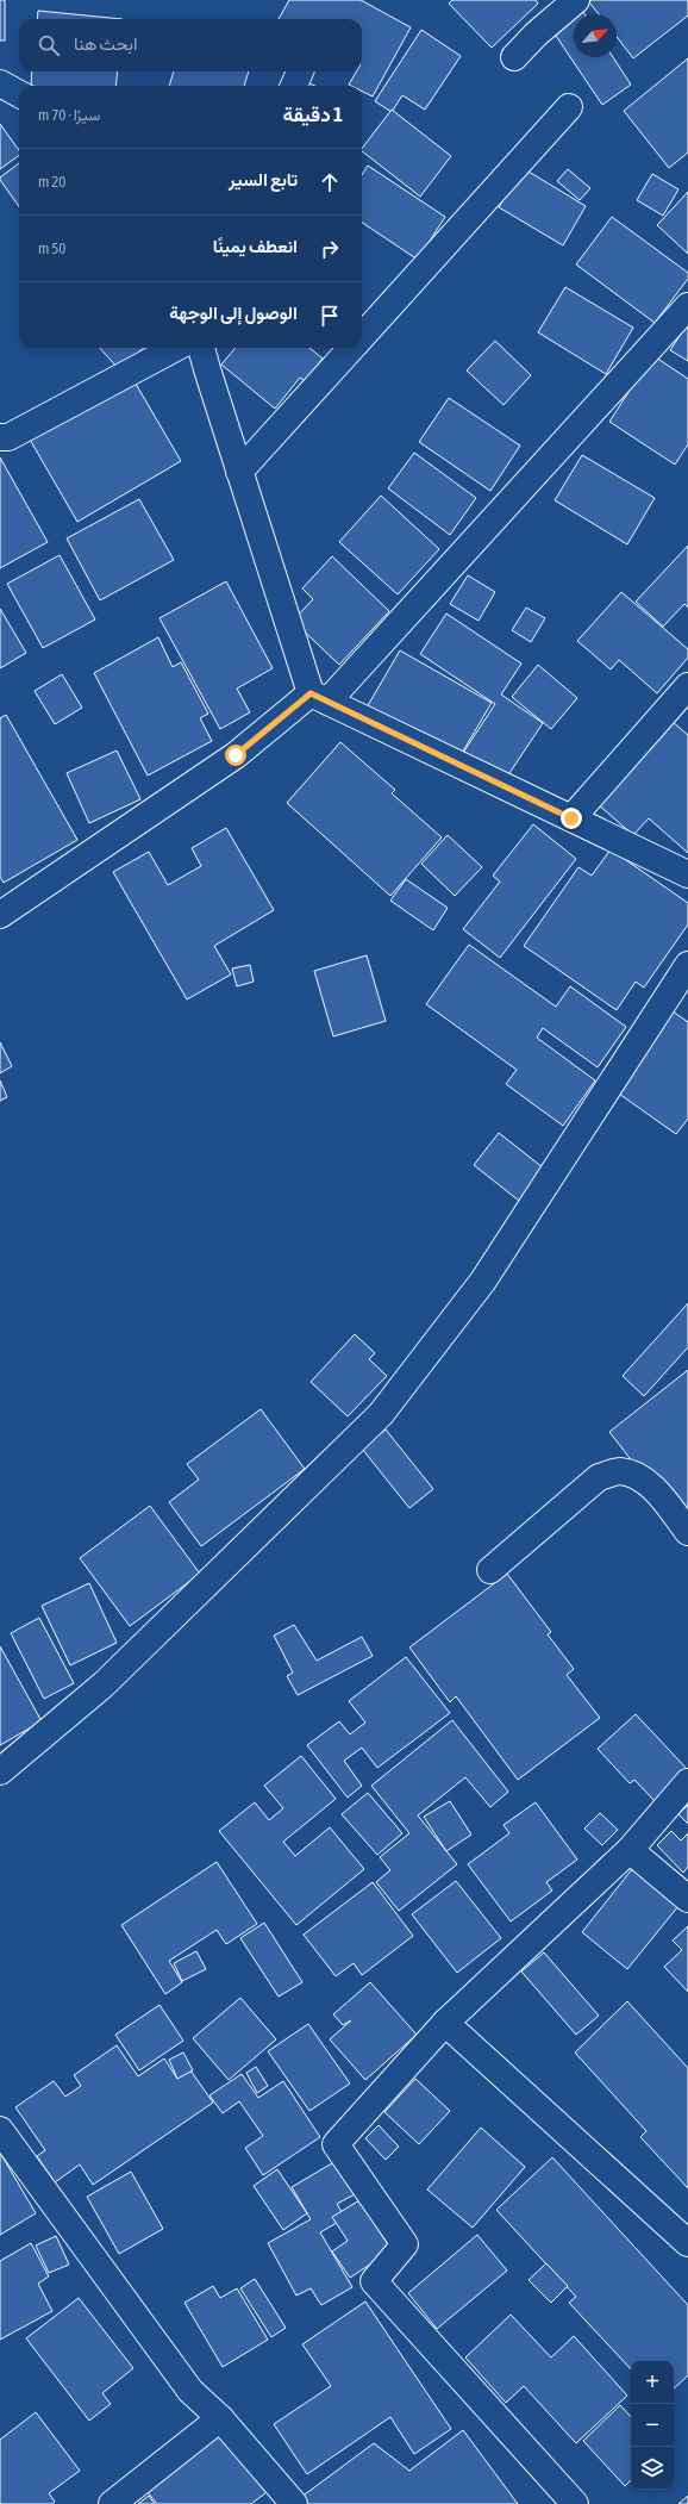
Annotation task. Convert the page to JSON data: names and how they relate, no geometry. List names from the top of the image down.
{
  "north": "top right",
  "page": {
    "search": "ابحث هنا",
    "heading": ["1 دقيقة", "سيرًا · 70 m"],
    "list": [
      ["تابع السير", "20 m"],
      ["انعطف يمينًا", "50 m"],
      "الوصول إلى الوجهة"
    ],
    "map_buttons": ["+", "−"]
  }
}
